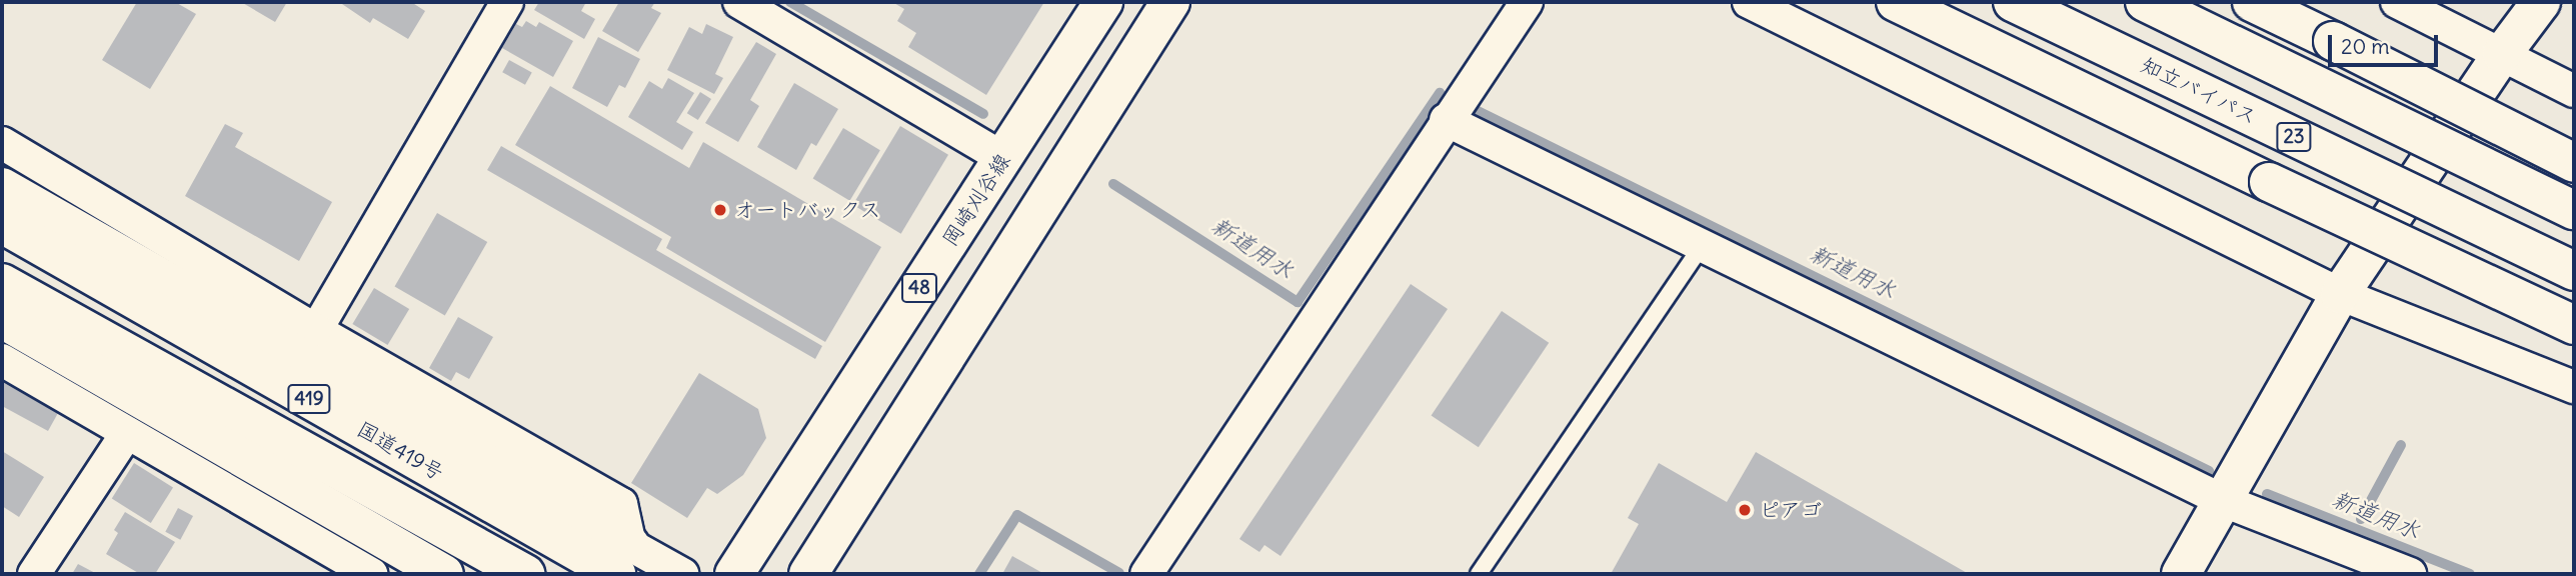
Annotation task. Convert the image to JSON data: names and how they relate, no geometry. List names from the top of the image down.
{
  "streets": {
    "main road": [
      "知立バイパス",
      "23",
      "岡崎刈谷線",
      "48",
      "419",
      "国道419号"
    ]
  },
  "water": ["新道用水"],
  "places": ["オートバックス", "ピアゴ"],
  "scale_bar": "20 m"
}
